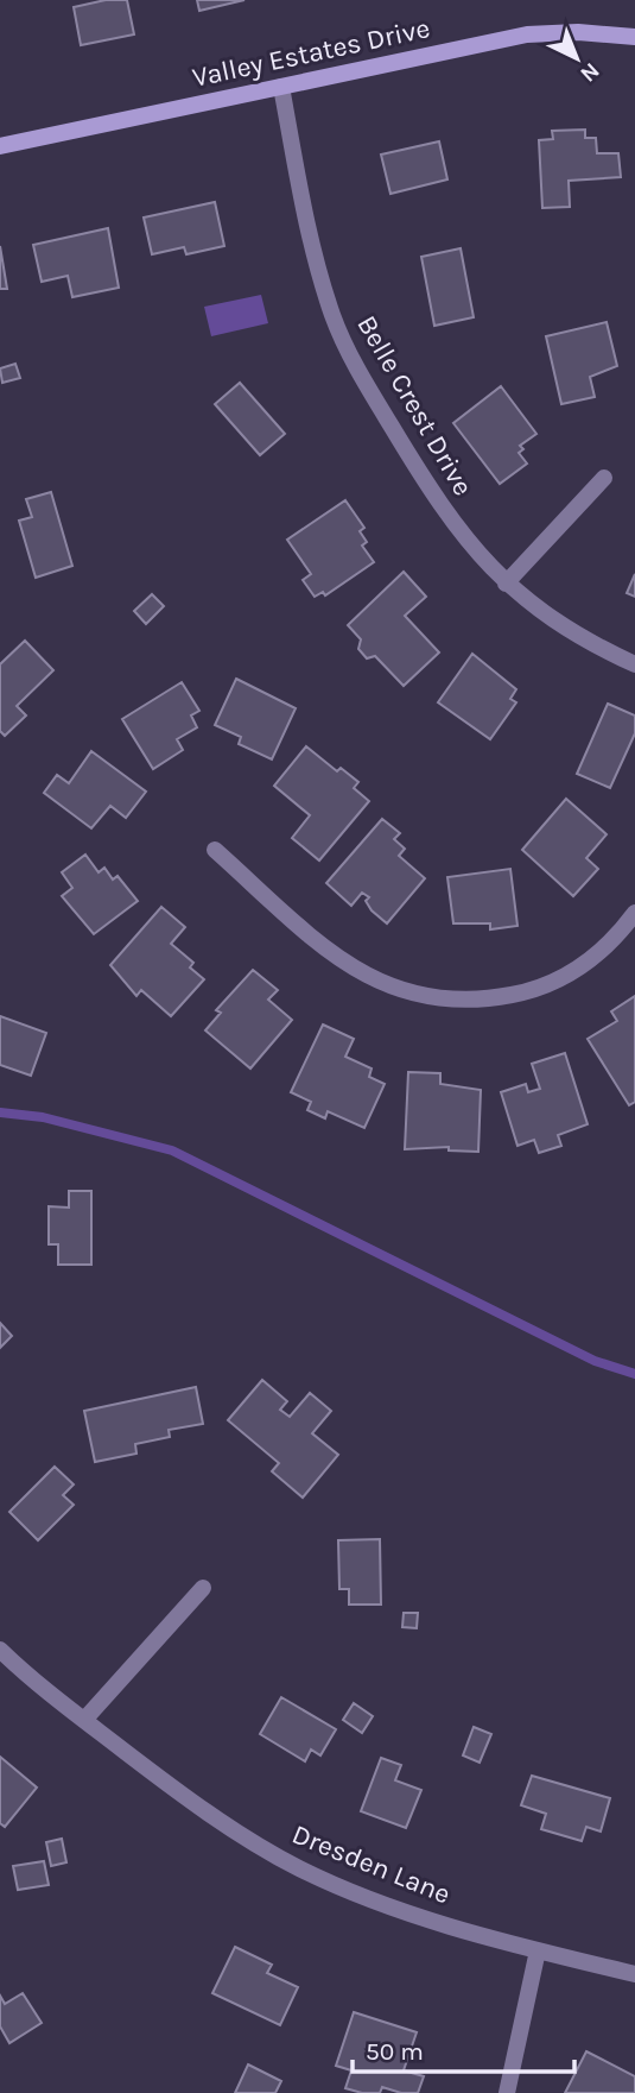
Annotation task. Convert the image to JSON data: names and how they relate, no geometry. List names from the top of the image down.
{
  "streets": {
    "street": ["Valley Estates Drive", "Belle Crest Drive", "Dresden Lane"]
  },
  "crossings": [
    ["Valley Estates Drive", "Belle Crest Drive"]
  ],
  "scale_bar": "50 m",
  "north": "bottom right"
}
